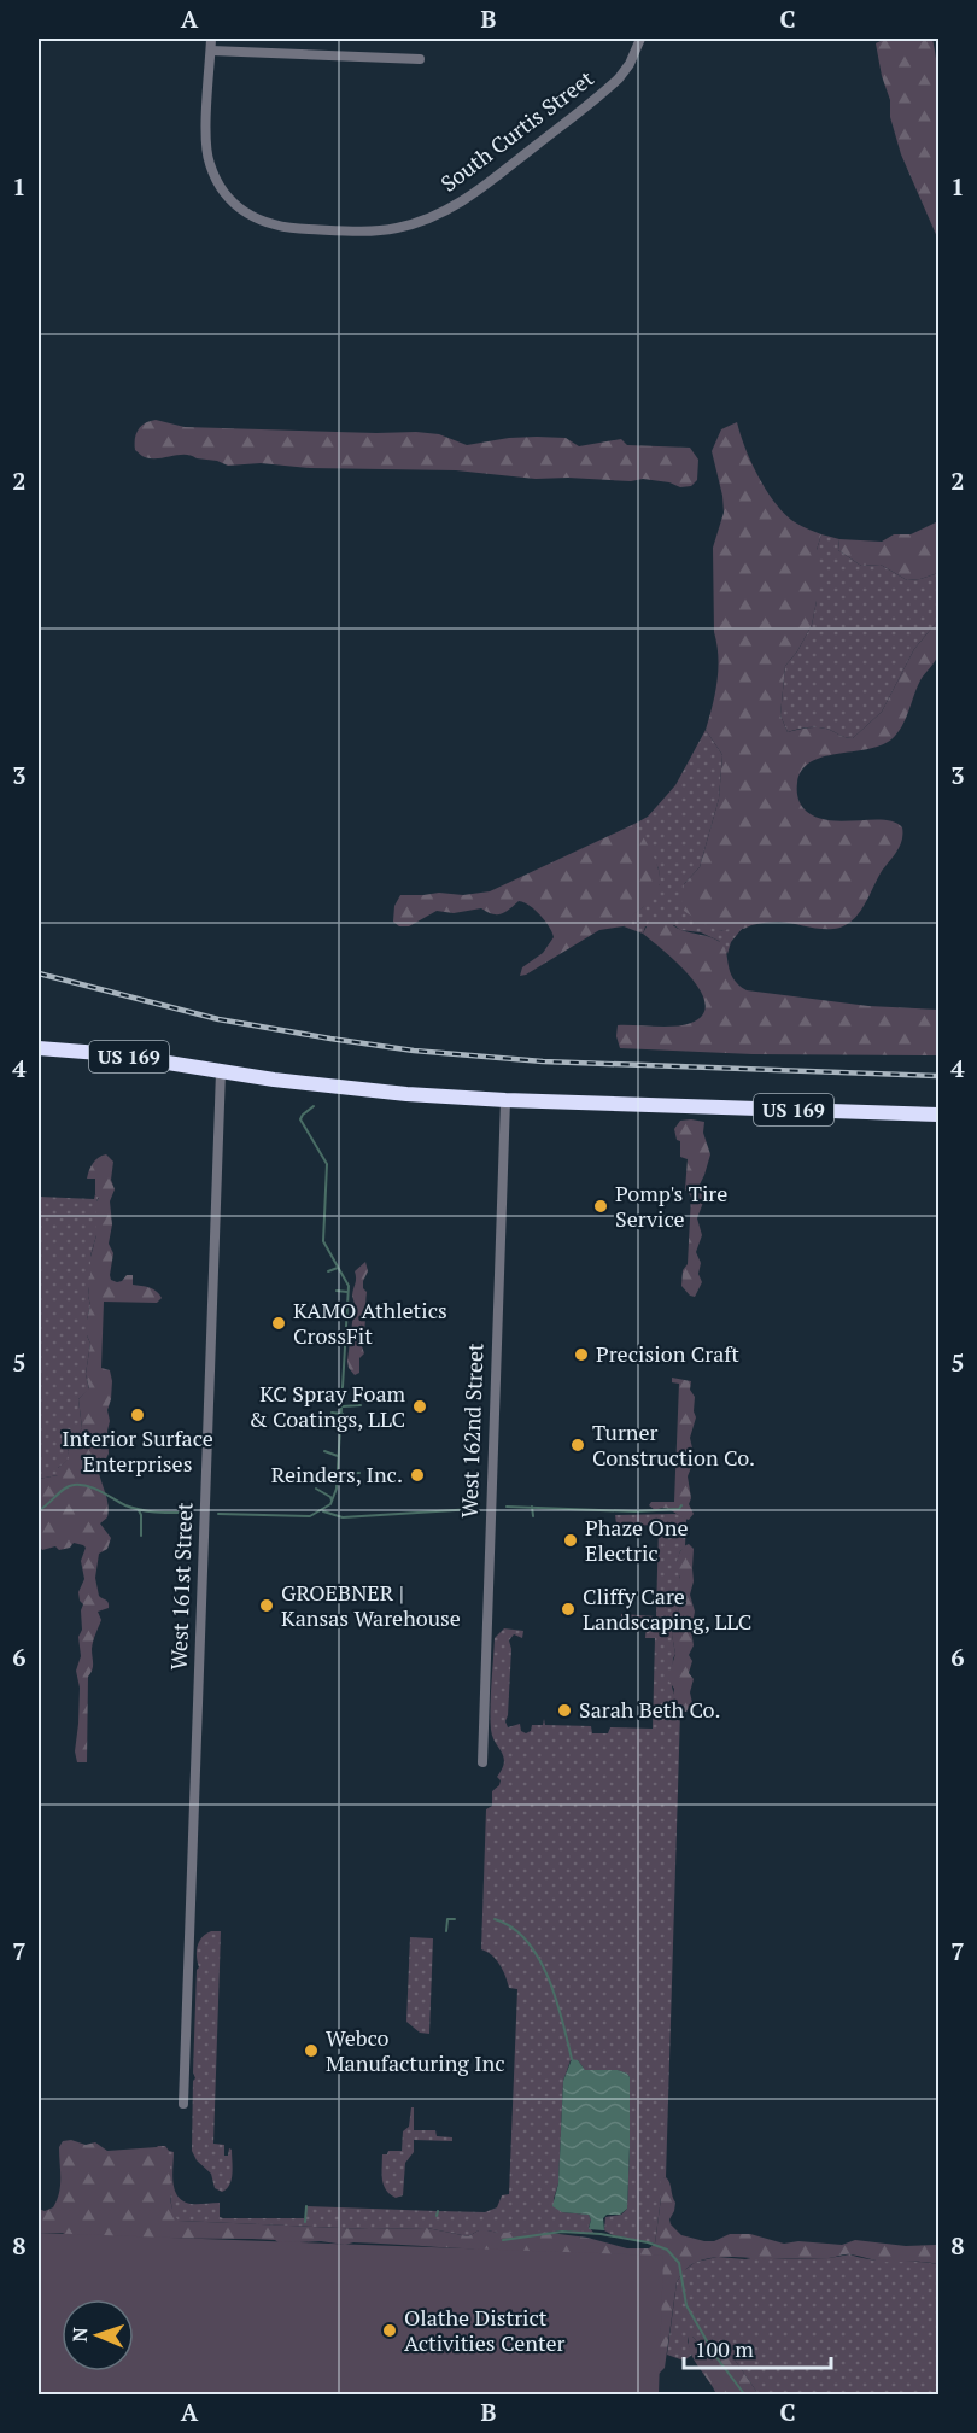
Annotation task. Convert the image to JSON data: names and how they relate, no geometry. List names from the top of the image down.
{
  "streets": {
    "highway": ["US 169"],
    "street": ["South Curtis Street", "West 162nd Street", "West 161st Street"]
  },
  "crossings": [
    ["US 169", "West 162nd Street"],
    ["US 169", "West 161st Street"]
  ],
  "places": [
    "Pomp's Tire Service",
    "KAMO Athletics CrossFit",
    "Precision Craft",
    "KC Spray Foam & Coatings, LLC",
    "Interior Surface Enterprises",
    "Turner Construction Co.",
    "Reinders, Inc.",
    "Phaze One Electric",
    "GROEBNER | Kansas Warehouse",
    "Cliffy Care Landscaping, LLC",
    "Sarah Beth Co.",
    "Webco Manufacturing Inc",
    "Olathe District Activities Center"
  ],
  "scale_bar": "100 m",
  "north": "left",
  "grid": {
    "columns": ["A", "B", "C"],
    "rows": [
      "1",
      "2",
      "3",
      "4",
      "5",
      "6",
      "7",
      "8"
    ]
  }
}
